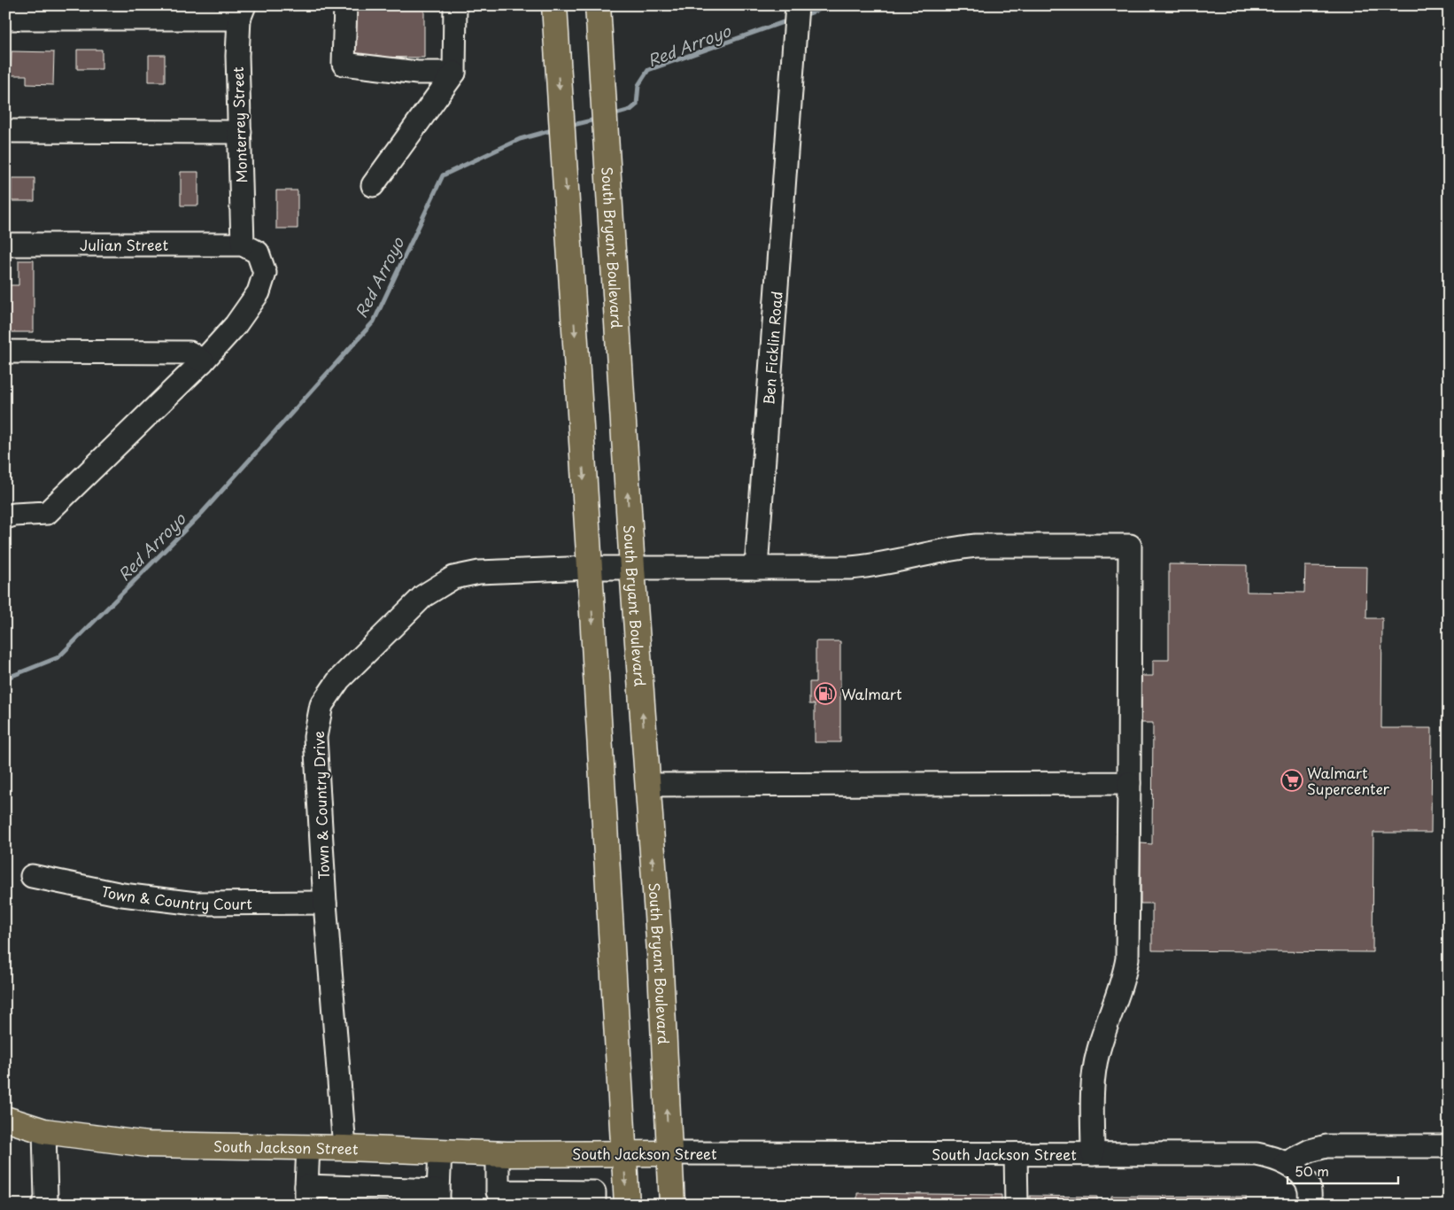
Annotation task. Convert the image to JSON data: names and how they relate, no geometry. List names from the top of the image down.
{
  "streets": {
    "main road": ["South Bryant Boulevard", "South Jackson Street"],
    "street": [
      "Monterrey Street",
      "Julian Street",
      "Ben Ficklin Road",
      "Town & Country Drive",
      "Town & Country Court"
    ]
  },
  "crossings": [
    ["Monterrey Street", "Julian Street"],
    ["South Bryant Boulevard", "Town & Country Drive"],
    ["South Bryant Boulevard", "South Jackson Street"],
    ["Town & Country Drive", "Town & Country Court"],
    ["Town & Country Drive", "South Jackson Street"]
  ],
  "water": ["Red Arroyo"],
  "places": {
    "fuel station": ["Walmart"],
    "supermarket": ["Walmart Supercenter"]
  },
  "scale_bar": "50 m"
}
